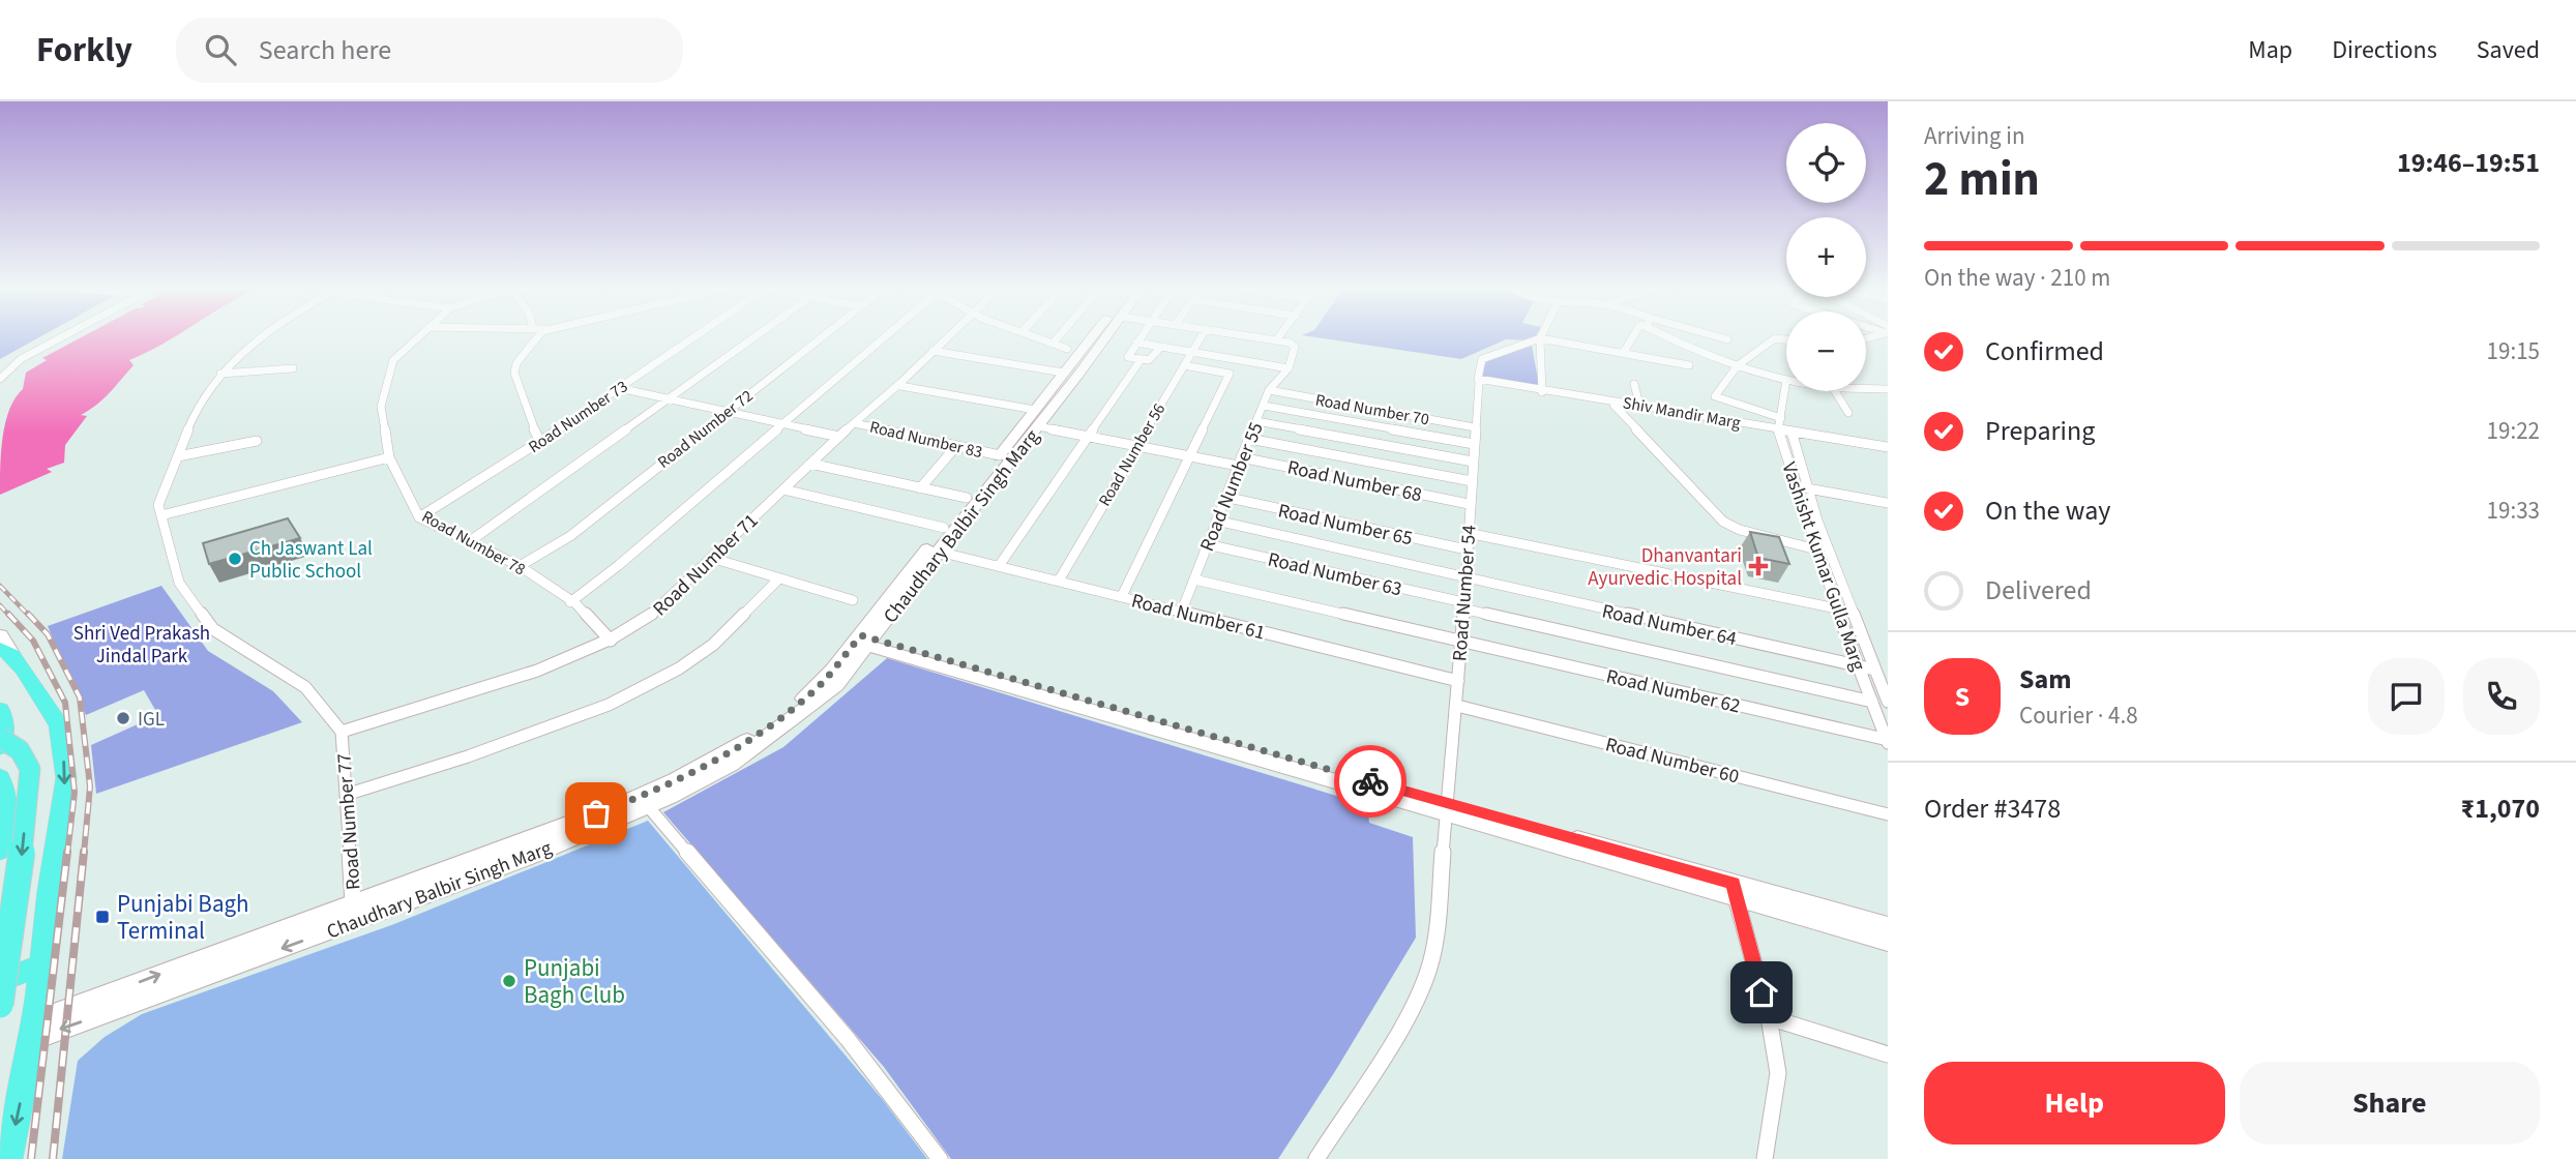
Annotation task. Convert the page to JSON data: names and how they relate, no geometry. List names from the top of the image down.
{
  "streets": {
    "street": [
      "Road Number 70",
      "Shiv Mandir Marg",
      "Road Number 73",
      "Road Number 72",
      "Road Number 83",
      "Road Number 56",
      "Road Number 68",
      "Road Number 55",
      "Road Number 65",
      "Chaudhary Balbir Singh Marg",
      "Road Number 78",
      "Road Number 71",
      "Vashisht Kumar Gulla Marg",
      "Road Number 63",
      "Road Number 54",
      "Road Number 61",
      "Road Number 64",
      "Road Number 62",
      "Road Number 60",
      "Road Number 77"
    ]
  },
  "crossings": [
    ["Road Number 70", "Road Number 55"],
    ["Road Number 70", "Road Number 54"],
    ["Shiv Mandir Marg", "Vashisht Kumar Gulla Marg"],
    ["Shiv Mandir Marg", "Road Number 54"],
    ["Road Number 73", "Road Number 78"],
    ["Road Number 72", "Road Number 78"],
    ["Road Number 83", "Chaudhary Balbir Singh Marg"],
    ["Road Number 83", "Road Number 71"],
    ["Road Number 56", "Road Number 68"],
    ["Road Number 56", "Road Number 61"],
    ["Road Number 68", "Road Number 55"],
    ["Road Number 68", "Chaudhary Balbir Singh Marg"],
    ["Road Number 68", "Road Number 71"],
    ["Road Number 68", "Road Number 54"],
    ["Road Number 55", "Road Number 65"],
    ["Road Number 55", "Road Number 63"],
    ["Road Number 55", "Road Number 61"],
    ["Road Number 55", "Road Number 64"],
    ["Road Number 55", "Road Number 62"],
    ["Road Number 65", "Road Number 54"],
    ["Chaudhary Balbir Singh Marg", "Road Number 61"],
    ["Chaudhary Balbir Singh Marg", "Road Number 77"],
    ["Road Number 78", "Road Number 71"],
    ["Road Number 71", "Road Number 77"],
    ["Vashisht Kumar Gulla Marg", "Road Number 63"],
    ["Vashisht Kumar Gulla Marg", "Road Number 64"],
    ["Vashisht Kumar Gulla Marg", "Road Number 62"],
    ["Road Number 63", "Road Number 54"],
    ["Road Number 54", "Road Number 61"],
    ["Road Number 54", "Road Number 64"],
    ["Road Number 54", "Road Number 62"],
    ["Road Number 54", "Road Number 60"]
  ],
  "parks": ["Shri Ved Prakash Jindal Park"],
  "places": {
    "other": ["Ch Jaswant Lal Public School", "IGL", "Punjabi Bagh Club"],
    "health": ["Dhanvantari Ayurvedic Hospital"],
    "transit": ["Punjabi Bagh Terminal"]
  },
  "page": {
    "header": "Forkly",
    "search": "Search here",
    "nav": ["Map", "Directions", "Saved"],
    "heading": ["2 min", "Arriving in", "19:46–19:51"],
    "panel": [
      "Sam",
      "Courier · 4.8",
      "Order #3478",
      "₹1,070"
    ],
    "map_buttons": ["+", "−"],
    "bar": "On the way · 210 m",
    "list": [
      ["Confirmed", "19:15"],
      ["Preparing", "19:22"],
      ["On the way", "19:33"],
      "Delivered"
    ],
    "round": "S",
    "buttons": ["Help", "Share"]
  }
}
